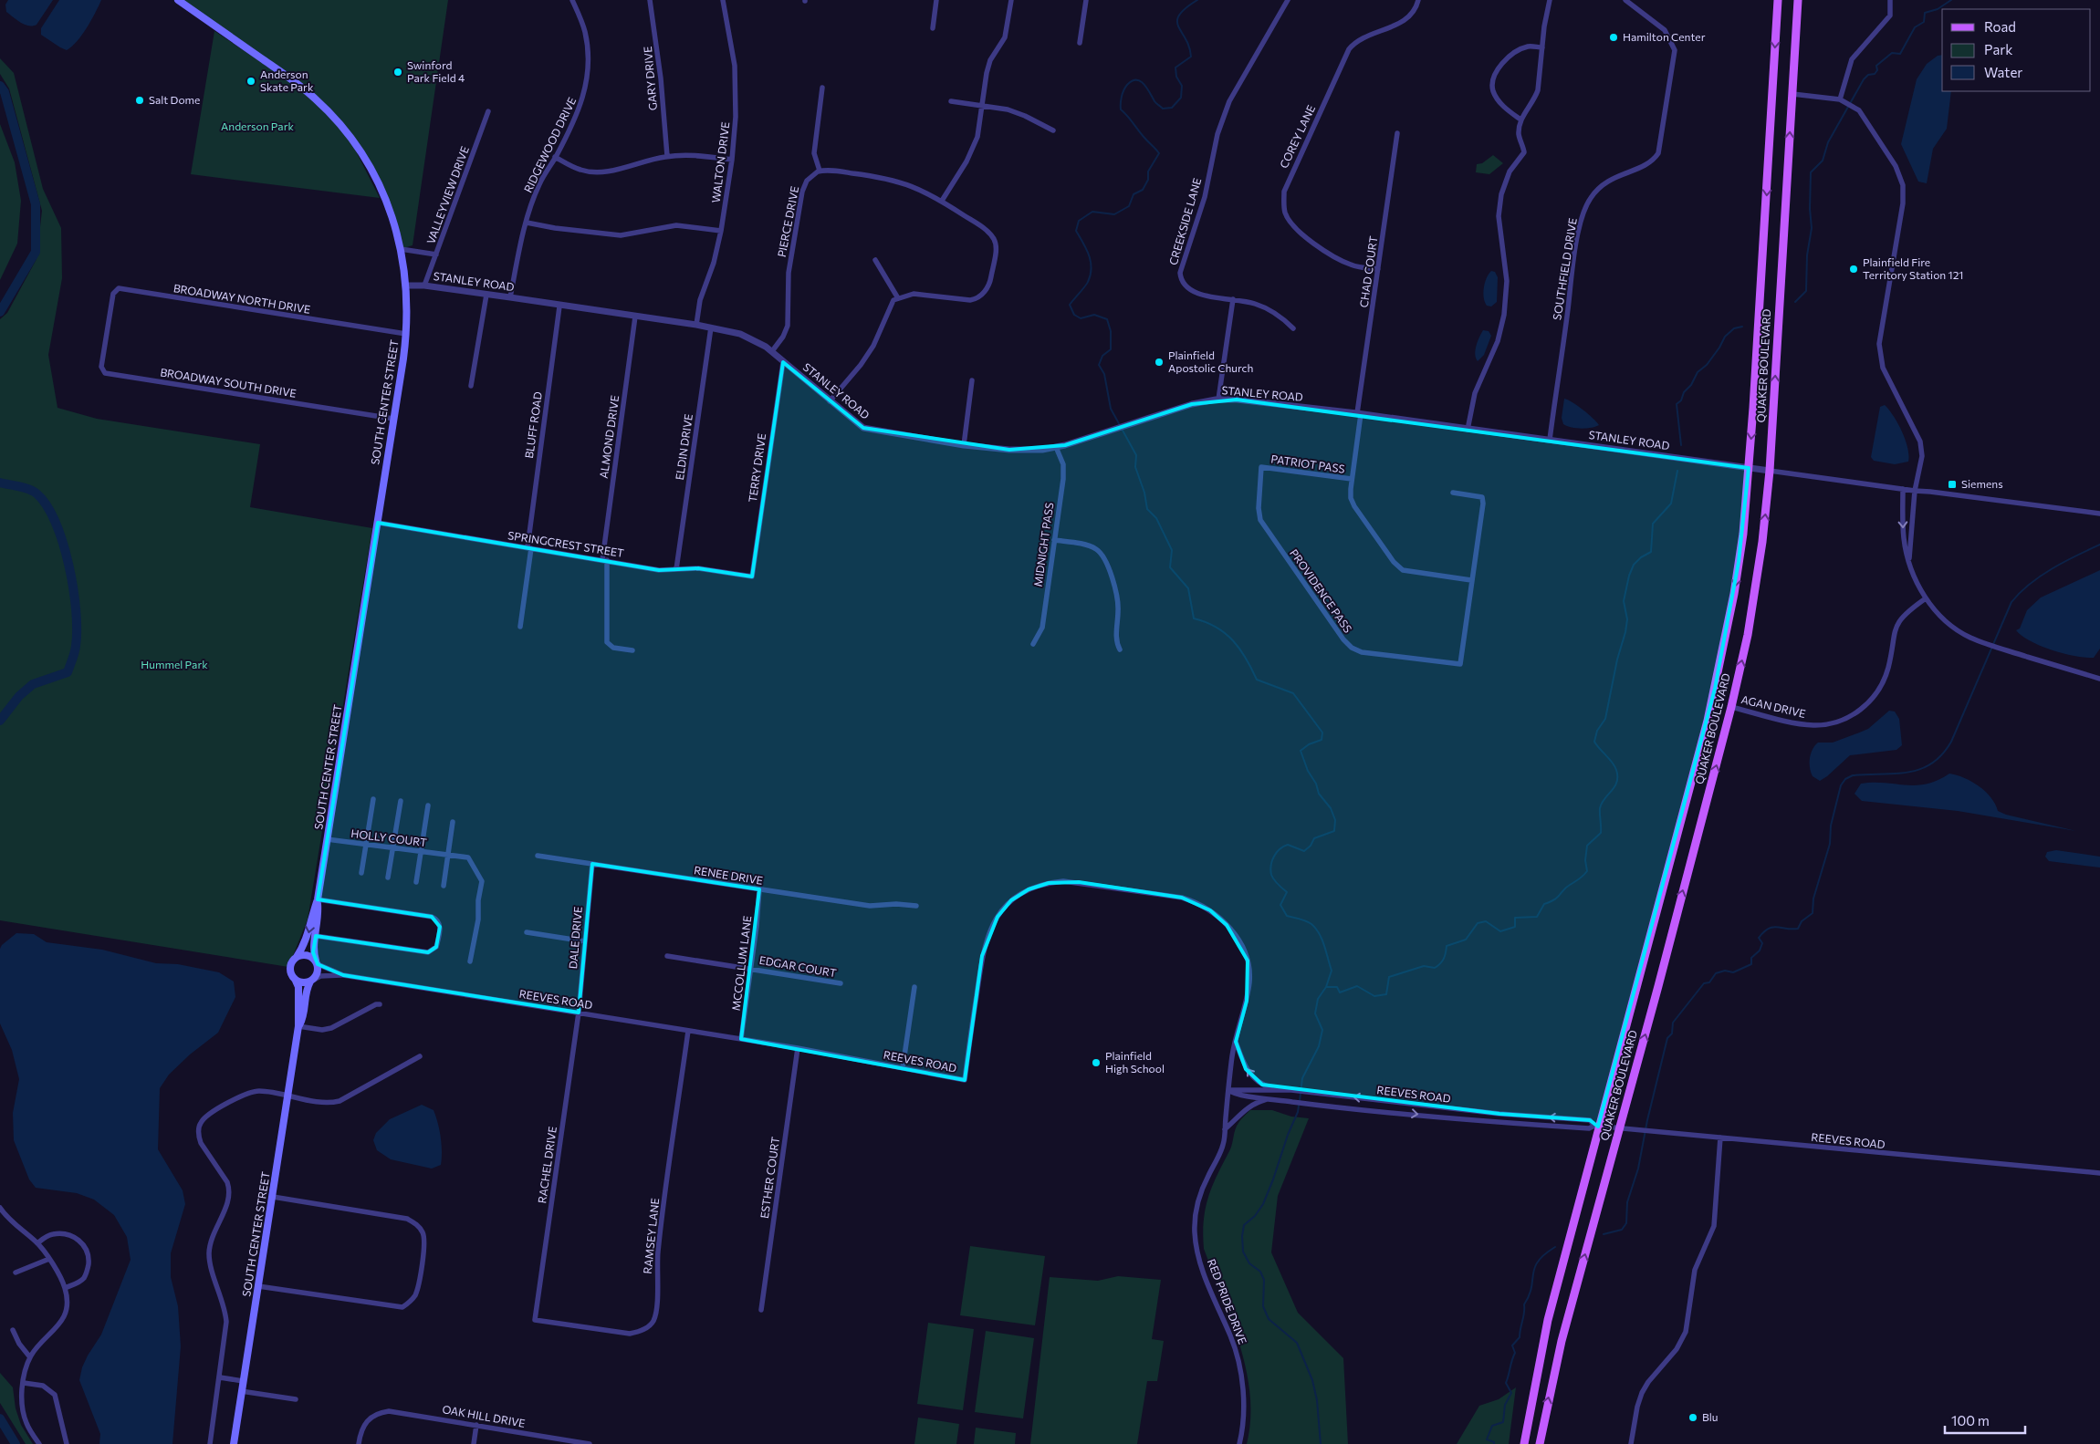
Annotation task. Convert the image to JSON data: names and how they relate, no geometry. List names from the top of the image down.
{
  "streets": {
    "main road": ["QUAKER BOULEVARD", "SOUTH CENTER STREET"],
    "street": [
      "GARY DRIVE",
      "COREY LANE",
      "RIDGEWOOD DRIVE",
      "WALTON DRIVE",
      "VALLEYVIEW DRIVE",
      "PIERCE DRIVE",
      "CREEKSIDE LANE",
      "SOUTHFIELD DRIVE",
      "CHAD COURT",
      "STANLEY ROAD",
      "BROADWAY NORTH DRIVE",
      "BROADWAY SOUTH DRIVE",
      "BLUFF ROAD",
      "ALMOND DRIVE",
      "ELDIN DRIVE",
      "PATRIOT PASS",
      "TERRY DRIVE",
      "SPRINGCREST STREET",
      "MIDNIGHT PASS",
      "PROVIDENCE PASS",
      "AGAN DRIVE",
      "HOLLY COURT",
      "RENEE DRIVE",
      "DALE DRIVE",
      "MCCOLLUM LANE",
      "EDGAR COURT",
      "REEVES ROAD",
      "RACHEL DRIVE",
      "ESTHER COURT",
      "RAMSEY LANE",
      "RED PRIDE DRIVE",
      "OAK HILL DRIVE"
    ]
  },
  "crossings": [
    ["COREY LANE", "CHAD COURT"],
    ["RIDGEWOOD DRIVE", "STANLEY ROAD"],
    ["WALTON DRIVE", "STANLEY ROAD"],
    ["VALLEYVIEW DRIVE", "STANLEY ROAD"],
    ["PIERCE DRIVE", "STANLEY ROAD"],
    ["SOUTHFIELD DRIVE", "STANLEY ROAD"],
    ["CHAD COURT", "STANLEY ROAD"],
    ["CHAD COURT", "PATRIOT PASS"],
    ["CHAD COURT", "PROVIDENCE PASS"],
    ["STANLEY ROAD", "QUAKER BOULEVARD"],
    ["STANLEY ROAD", "SOUTH CENTER STREET"],
    ["STANLEY ROAD", "BLUFF ROAD"],
    ["STANLEY ROAD", "ALMOND DRIVE"],
    ["STANLEY ROAD", "ELDIN DRIVE"],
    ["STANLEY ROAD", "TERRY DRIVE"],
    ["STANLEY ROAD", "MIDNIGHT PASS"],
    ["BROADWAY NORTH DRIVE", "BROADWAY SOUTH DRIVE"],
    ["BROADWAY NORTH DRIVE", "SOUTH CENTER STREET"],
    ["QUAKER BOULEVARD", "AGAN DRIVE"],
    ["QUAKER BOULEVARD", "REEVES ROAD"],
    ["BROADWAY SOUTH DRIVE", "SOUTH CENTER STREET"],
    ["SOUTH CENTER STREET", "SPRINGCREST STREET"],
    ["SOUTH CENTER STREET", "HOLLY COURT"],
    ["SOUTH CENTER STREET", "REEVES ROAD"],
    ["BLUFF ROAD", "SPRINGCREST STREET"],
    ["ALMOND DRIVE", "SPRINGCREST STREET"],
    ["ELDIN DRIVE", "SPRINGCREST STREET"],
    ["PATRIOT PASS", "PROVIDENCE PASS"],
    ["TERRY DRIVE", "SPRINGCREST STREET"],
    ["RENEE DRIVE", "DALE DRIVE"],
    ["RENEE DRIVE", "MCCOLLUM LANE"],
    ["DALE DRIVE", "REEVES ROAD"],
    ["DALE DRIVE", "RACHEL DRIVE"],
    ["MCCOLLUM LANE", "EDGAR COURT"],
    ["MCCOLLUM LANE", "REEVES ROAD"],
    ["REEVES ROAD", "RACHEL DRIVE"],
    ["REEVES ROAD", "ESTHER COURT"],
    ["REEVES ROAD", "RAMSEY LANE"],
    ["REEVES ROAD", "RED PRIDE DRIVE"],
    ["RACHEL DRIVE", "RAMSEY LANE"]
  ],
  "parks": ["Anderson Park", "Hummel Park"],
  "places": {
    "other": [
      "Hamilton Center",
      "Swinford Park Field 4",
      "Anderson Skate Park",
      "Salt Dome",
      "Plainfield Fire Territory Station 121",
      "Plainfield Apostolic Church",
      "Plainfield High School",
      "Blu"
    ],
    "transit": ["Siemens"]
  },
  "legend": ["Road", "Park", "Water"],
  "scale_bar": "100 m"
}
